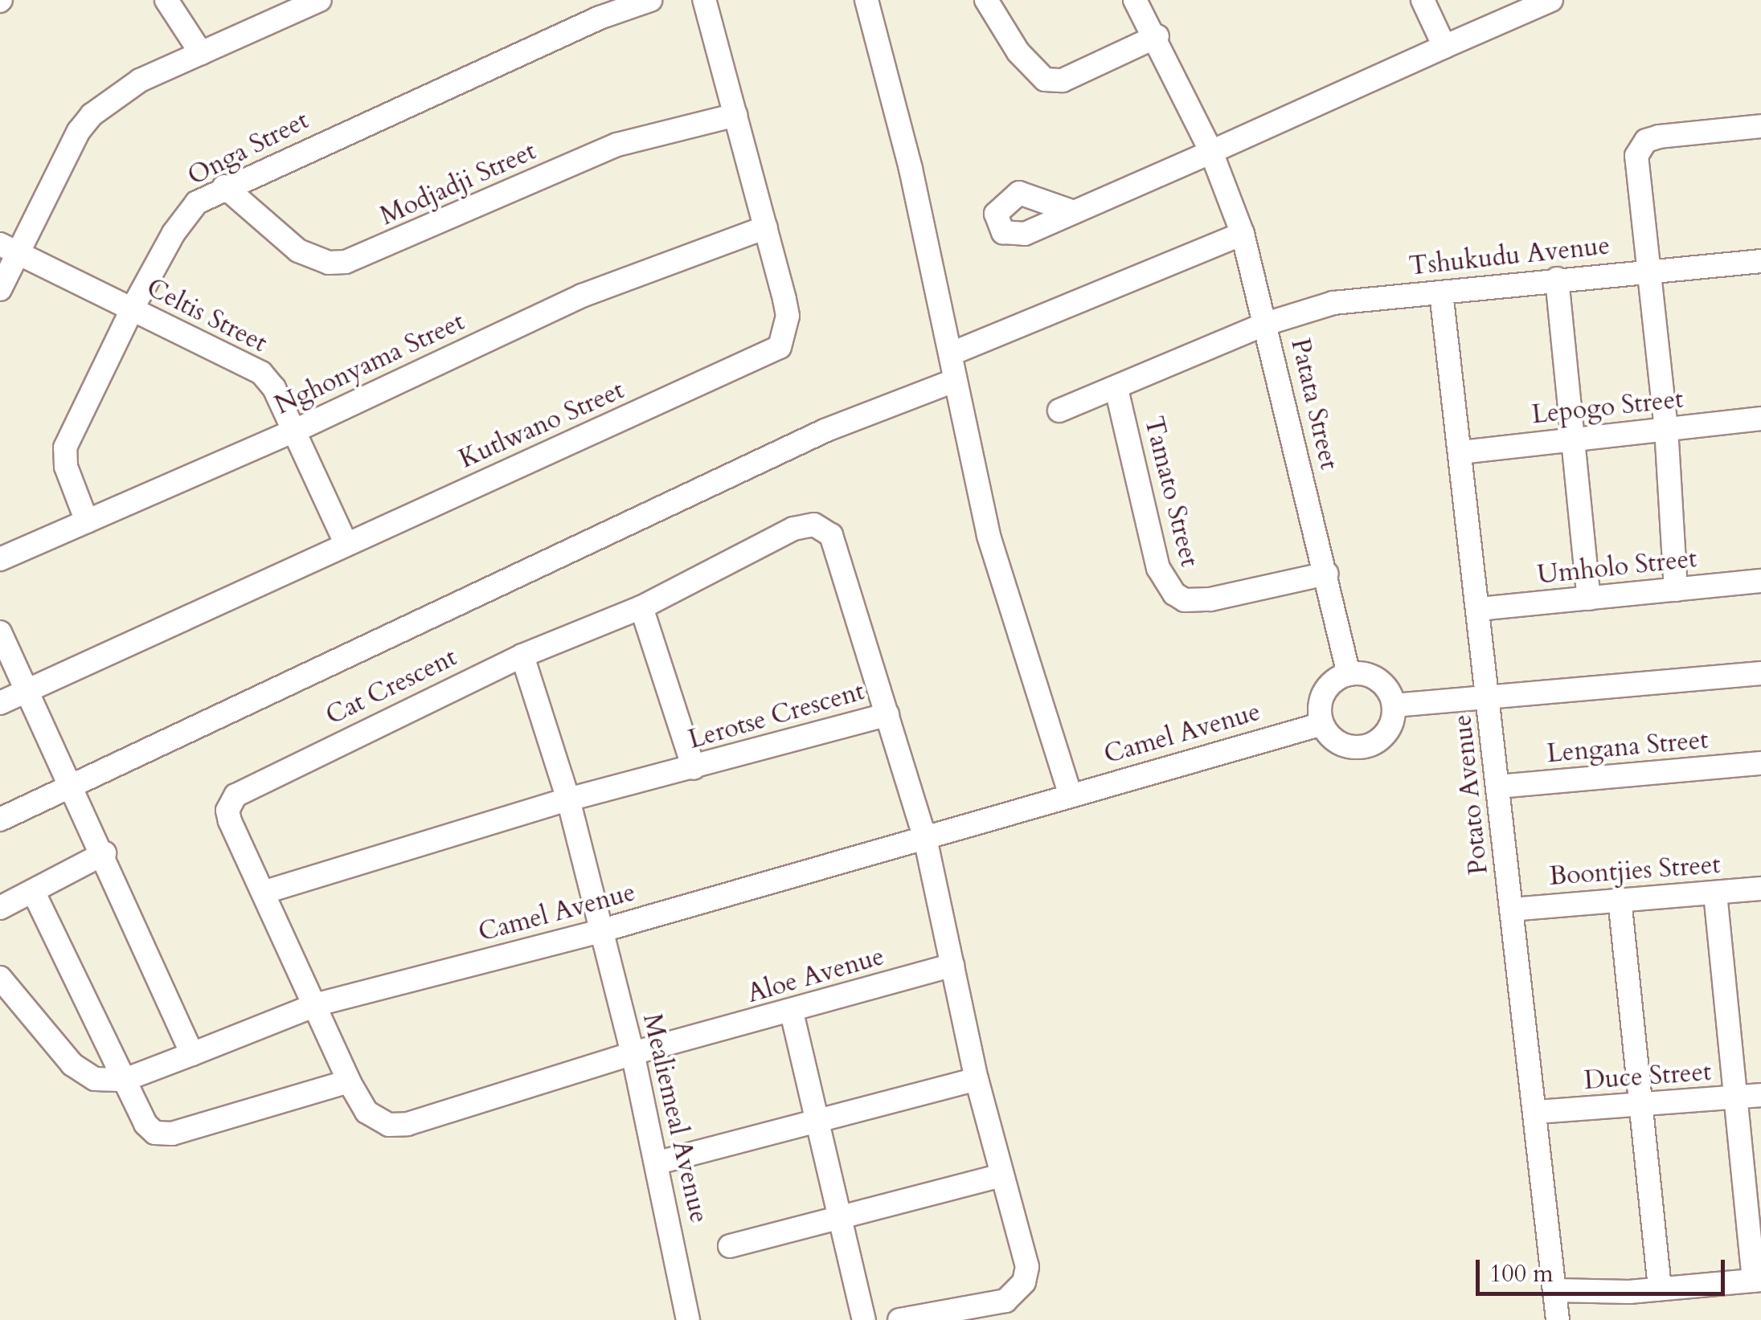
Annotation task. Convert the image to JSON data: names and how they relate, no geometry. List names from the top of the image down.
{
  "streets": {
    "street": [
      "Onga Street",
      "Modjadji Street",
      "Tshukudu Avenue",
      "Celtis Street",
      "Nghonyama Street",
      "Patata Street",
      "Lepogo Street",
      "Kutlwano Street",
      "Tamato Street",
      "Umholo Street",
      "Cat Crescent",
      "Lerotse Crescent",
      "Camel Avenue",
      "Lengana Street",
      "Potato Avenue",
      "Boontjies Street",
      "Aloe Avenue",
      "Duce Street",
      "Mealiemeal Avenue"
    ]
  },
  "crossings": [
    ["Onga Street", "Modjadji Street"],
    ["Onga Street", "Celtis Street"],
    ["Onga Street", "Nghonyama Street"],
    ["Modjadji Street", "Kutlwano Street"],
    ["Tshukudu Avenue", "Patata Street"],
    ["Tshukudu Avenue", "Tamato Street"],
    ["Tshukudu Avenue", "Potato Avenue"],
    ["Celtis Street", "Nghonyama Street"],
    ["Celtis Street", "Kutlwano Street"],
    ["Nghonyama Street", "Kutlwano Street"],
    ["Patata Street", "Tamato Street"],
    ["Patata Street", "Camel Avenue"],
    ["Lepogo Street", "Potato Avenue"],
    ["Umholo Street", "Potato Avenue"],
    ["Cat Crescent", "Lerotse Crescent"],
    ["Cat Crescent", "Camel Avenue"],
    ["Cat Crescent", "Aloe Avenue"],
    ["Camel Avenue", "Aloe Avenue"],
    ["Camel Avenue", "Mealiemeal Avenue"],
    ["Lengana Street", "Potato Avenue"],
    ["Potato Avenue", "Boontjies Street"],
    ["Potato Avenue", "Duce Street"],
    ["Aloe Avenue", "Mealiemeal Avenue"]
  ],
  "scale_bar": "100 m"
}
